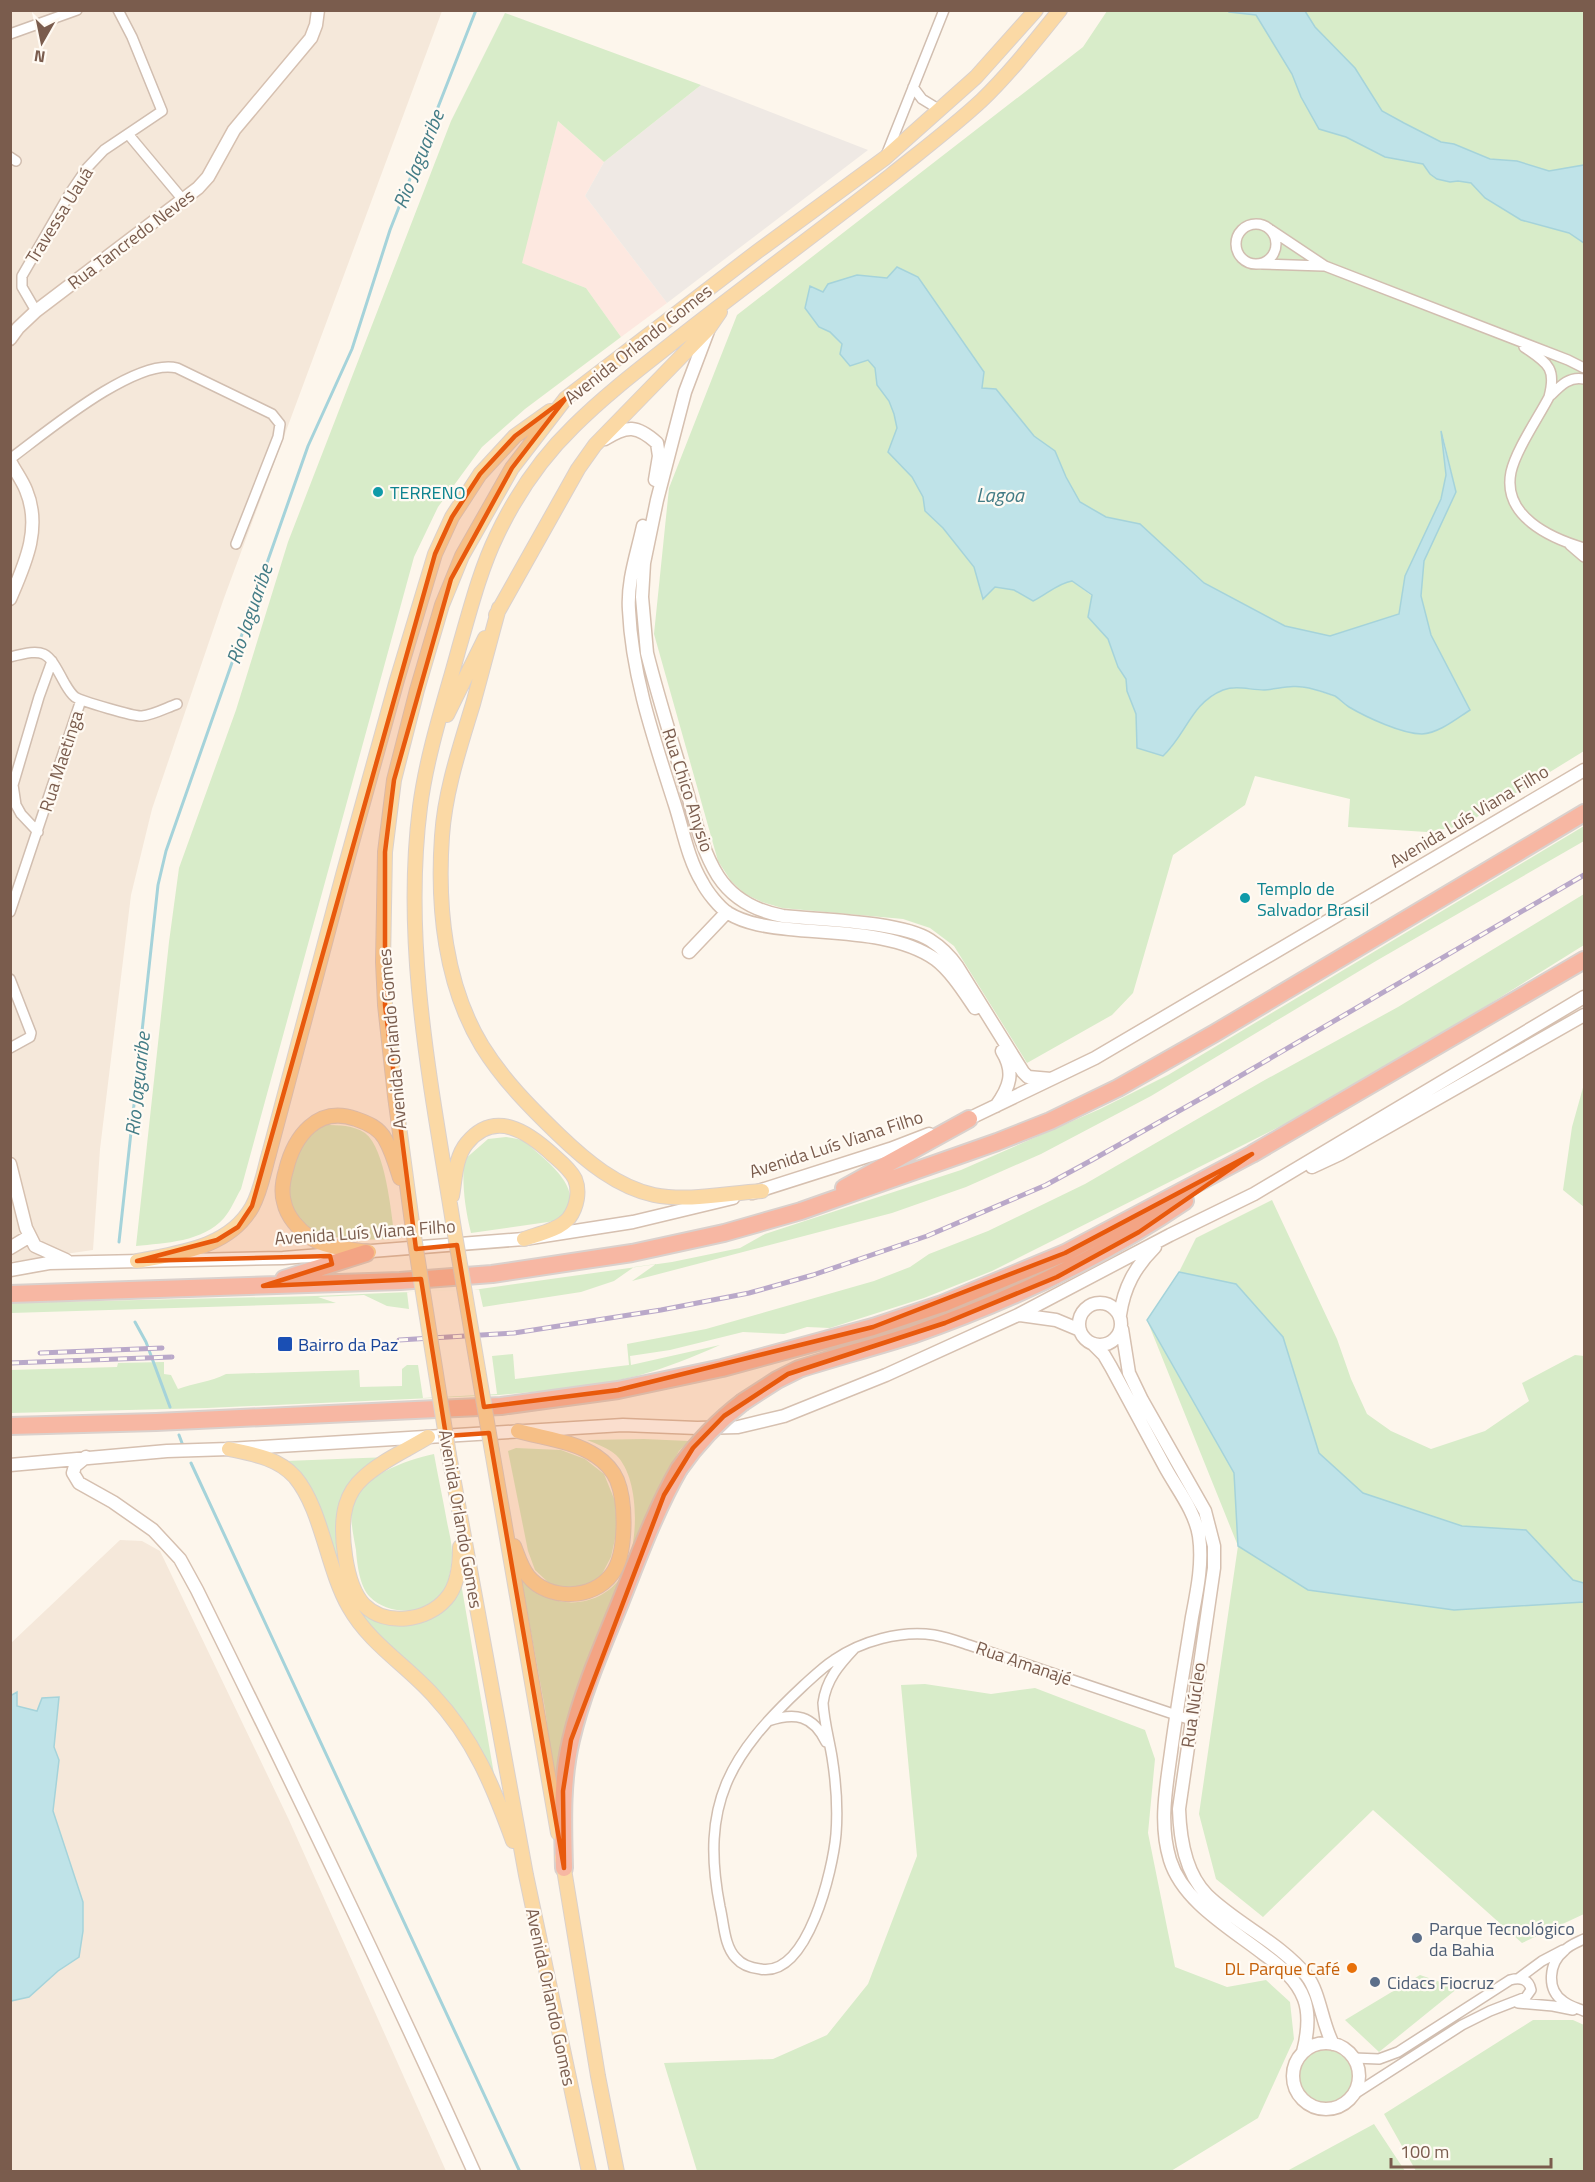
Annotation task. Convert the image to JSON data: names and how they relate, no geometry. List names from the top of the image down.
{
  "streets": {
    "main road": ["Avenida Orlando Gomes"],
    "street": [
      "Travessa Uauá",
      "Rua Tancredo Neves",
      "Rua Maetinga",
      "Rua Chico Anysio",
      "Avenida Luís Viana Filho",
      "Rua Amanajé",
      "Rua Núcleo"
    ]
  },
  "crossings": [
    ["Travessa Uauá", "Rua Tancredo Neves"],
    ["Rua Chico Anysio", "Avenida Luís Viana Filho"],
    ["Rua Amanajé", "Rua Núcleo"]
  ],
  "water": ["Rio Jaguaribe", "Lagoa"],
  "places": {
    "other": [
      "TERRENO",
      "Templo de Salvador Brasil",
      "Parque Tecnológico da Bahia",
      "DL Parque Café",
      "Cidacs Fiocruz"
    ],
    "transit": ["Bairro da Paz"]
  },
  "scale_bar": "100 m",
  "north": "bottom"
}
